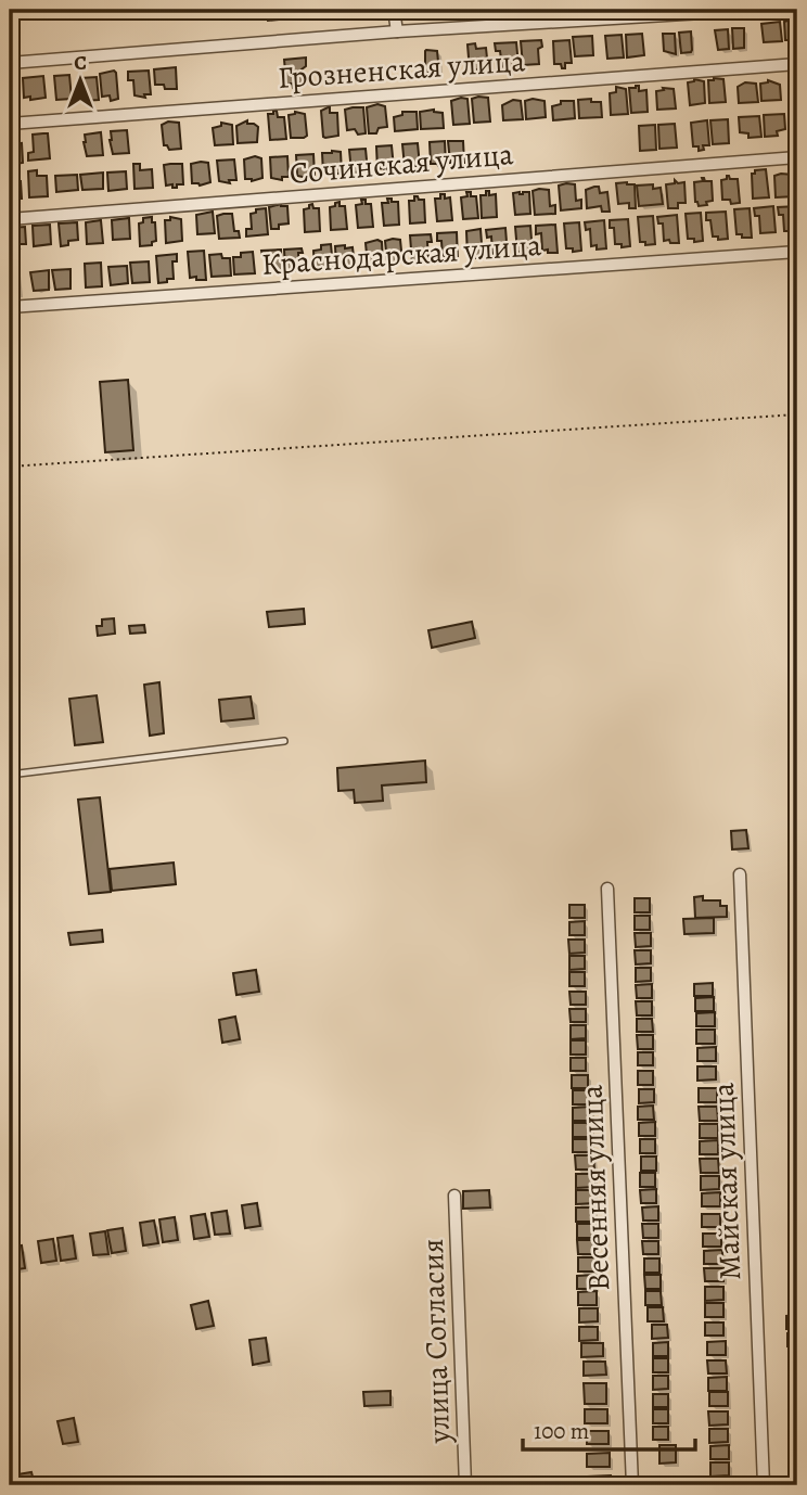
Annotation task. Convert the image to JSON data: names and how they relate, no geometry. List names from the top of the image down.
{
  "streets": {
    "street": [
      "Грозненская улица",
      "Сочинская улица",
      "Краснодарская улица",
      "Майская улица",
      "Весенняя улица",
      "улица Согласия"
    ]
  },
  "scale_bar": "100 m",
  "north": "top"
}
